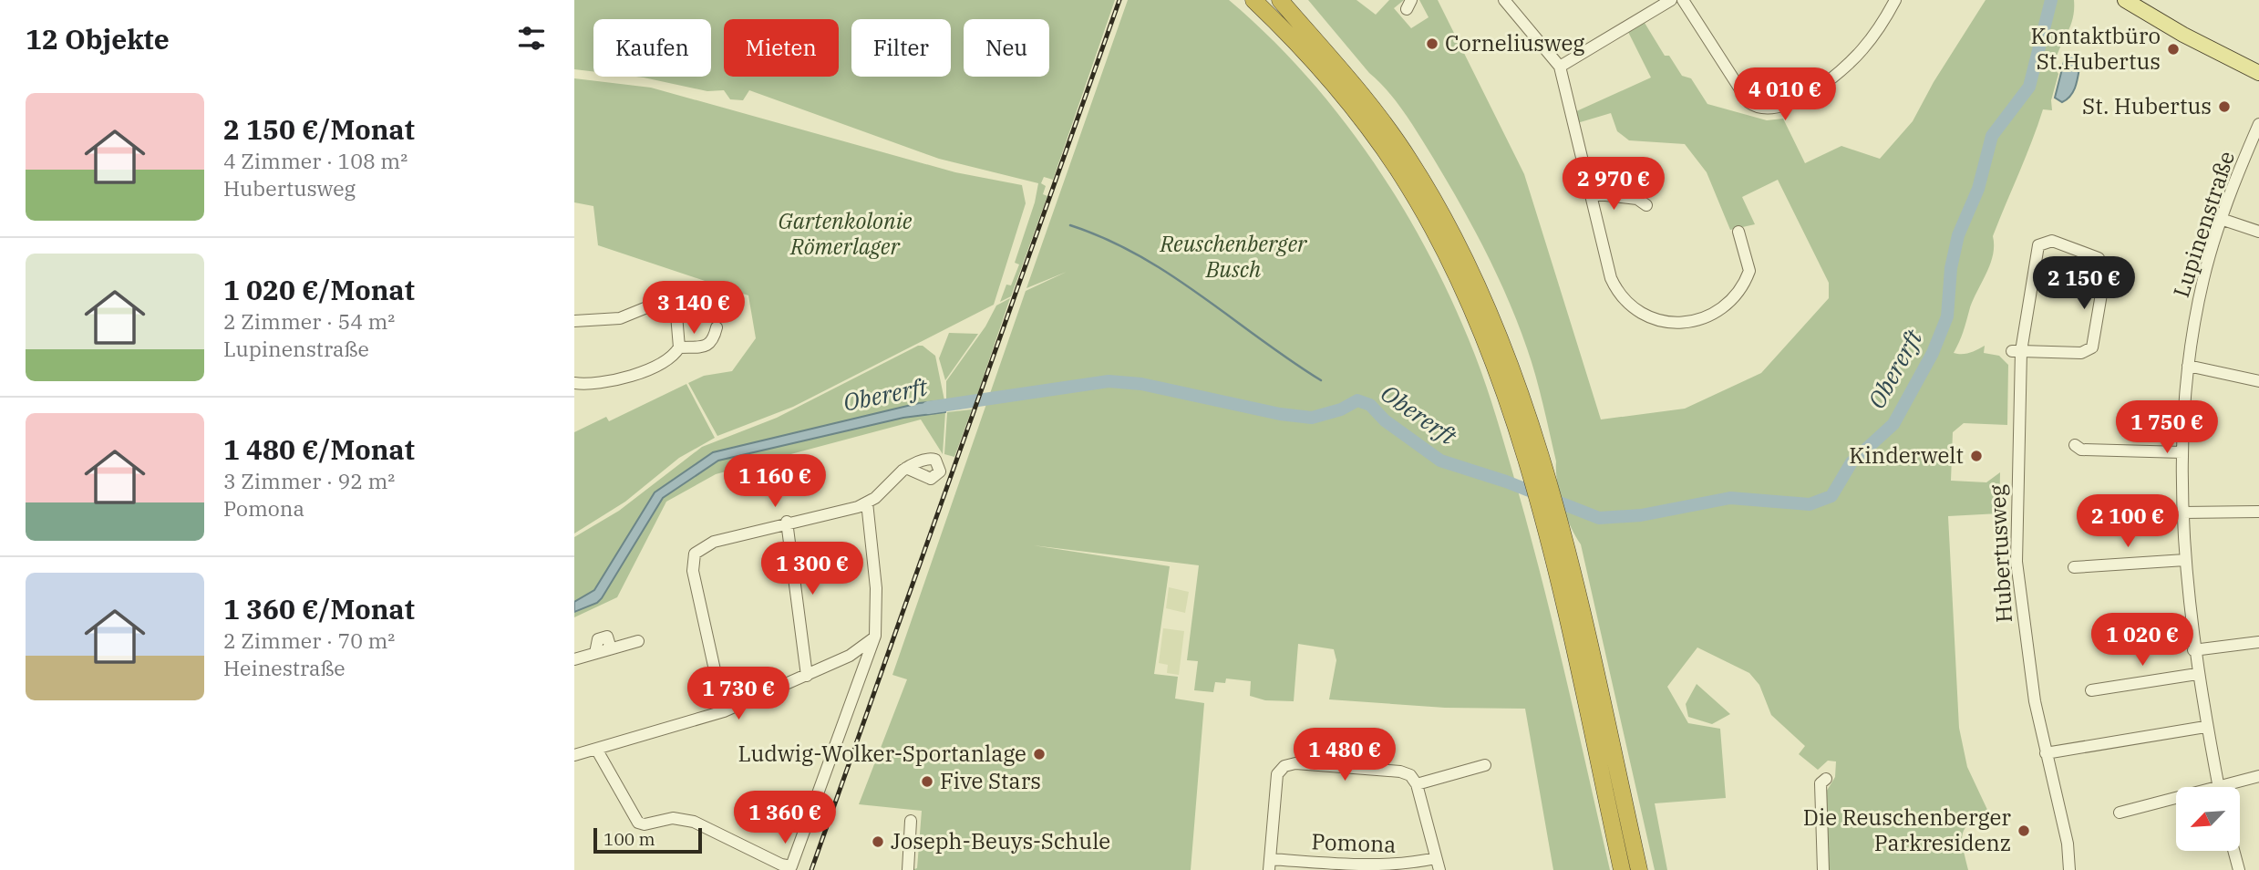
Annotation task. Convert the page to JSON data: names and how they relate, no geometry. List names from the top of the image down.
{
  "streets": {
    "street": ["Lupinenstraße", "Hubertusweg", "Pomona"]
  },
  "water": ["Obererft"],
  "parks": ["Gartenkolonie Römerlager", "Reuschenberger Busch"],
  "places": [
    "Corneliusweg",
    "Kontaktbüro St.Hubertus",
    "St. Hubertus",
    "Kinderwelt",
    "Ludwig-Wolker-Sportanlage",
    "Five Stars",
    "Die Reuschenberger Parkresidenz",
    "Joseph-Beuys-Schule"
  ],
  "scale_bar": "100 m",
  "north": "bottom left",
  "page": {
    "heading": "12 Objekte",
    "chip": [
      "Kaufen",
      "Mieten",
      "Filter",
      "Neu"
    ],
    "price": [
      "4 010 €",
      "2 970 €",
      "2 150 €",
      "3 140 €",
      "1 750 €",
      "1 160 €",
      "2 100 €",
      "1 300 €",
      "1 020 €",
      "1 730 €",
      "1 480 €",
      "1 360 €"
    ],
    "list": [
      {
        "name": "2 150 €/Monat",
        "note": "4 Zimmer · 108 m² · Hubertusweg"
      },
      {
        "name": "1 020 €/Monat",
        "note": "2 Zimmer · 54 m² · Lupinenstraße"
      },
      {
        "name": "1 480 €/Monat",
        "note": "3 Zimmer · 92 m² · Pomona"
      },
      {
        "name": "1 360 €/Monat",
        "note": "2 Zimmer · 70 m² · Heinestraße"
      }
    ],
    "scale": "100 m"
  }
}
